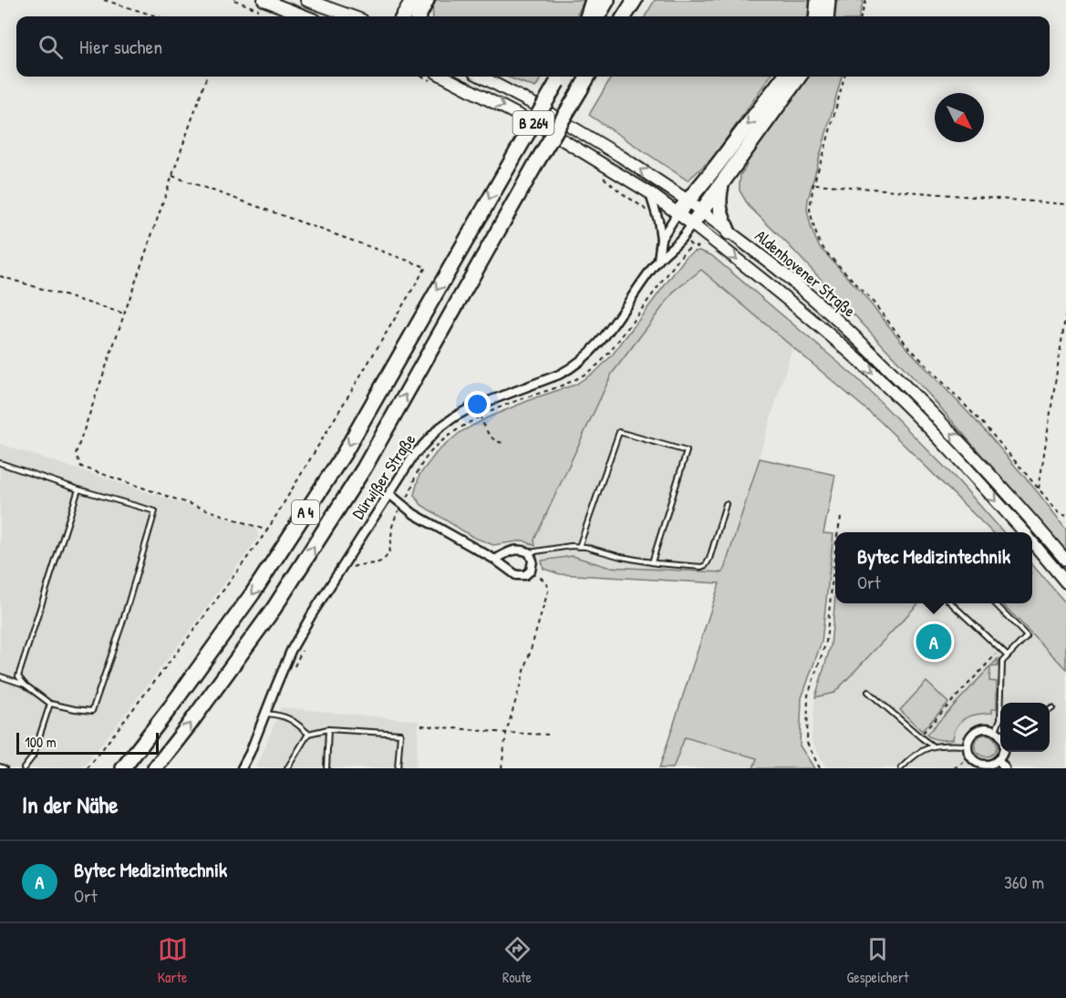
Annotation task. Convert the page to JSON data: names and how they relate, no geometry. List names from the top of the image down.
{
  "streets": {
    "highway": ["A 4"],
    "main road": ["B 264", "Aldenhovener Straße"],
    "street": ["Dürwißer Straße"]
  },
  "crossings": [
    ["Aldenhovener Straße", "Dürwißer Straße"]
  ],
  "scale_bar": "100 m",
  "north": "bottom right",
  "page": {
    "search": "Hier suchen",
    "popup": ["Bytec Medizintechnik", "Ort"],
    "pins": "A",
    "scale": "100 m",
    "heading": "In der Nähe",
    "list": [
      {
        "mark": "A",
        "name": "Bytec Medizintechnik",
        "note": "Ort",
        "value": "360 m"
      }
    ],
    "nav": ["Karte", "Route", "Gespeichert"]
  }
}
